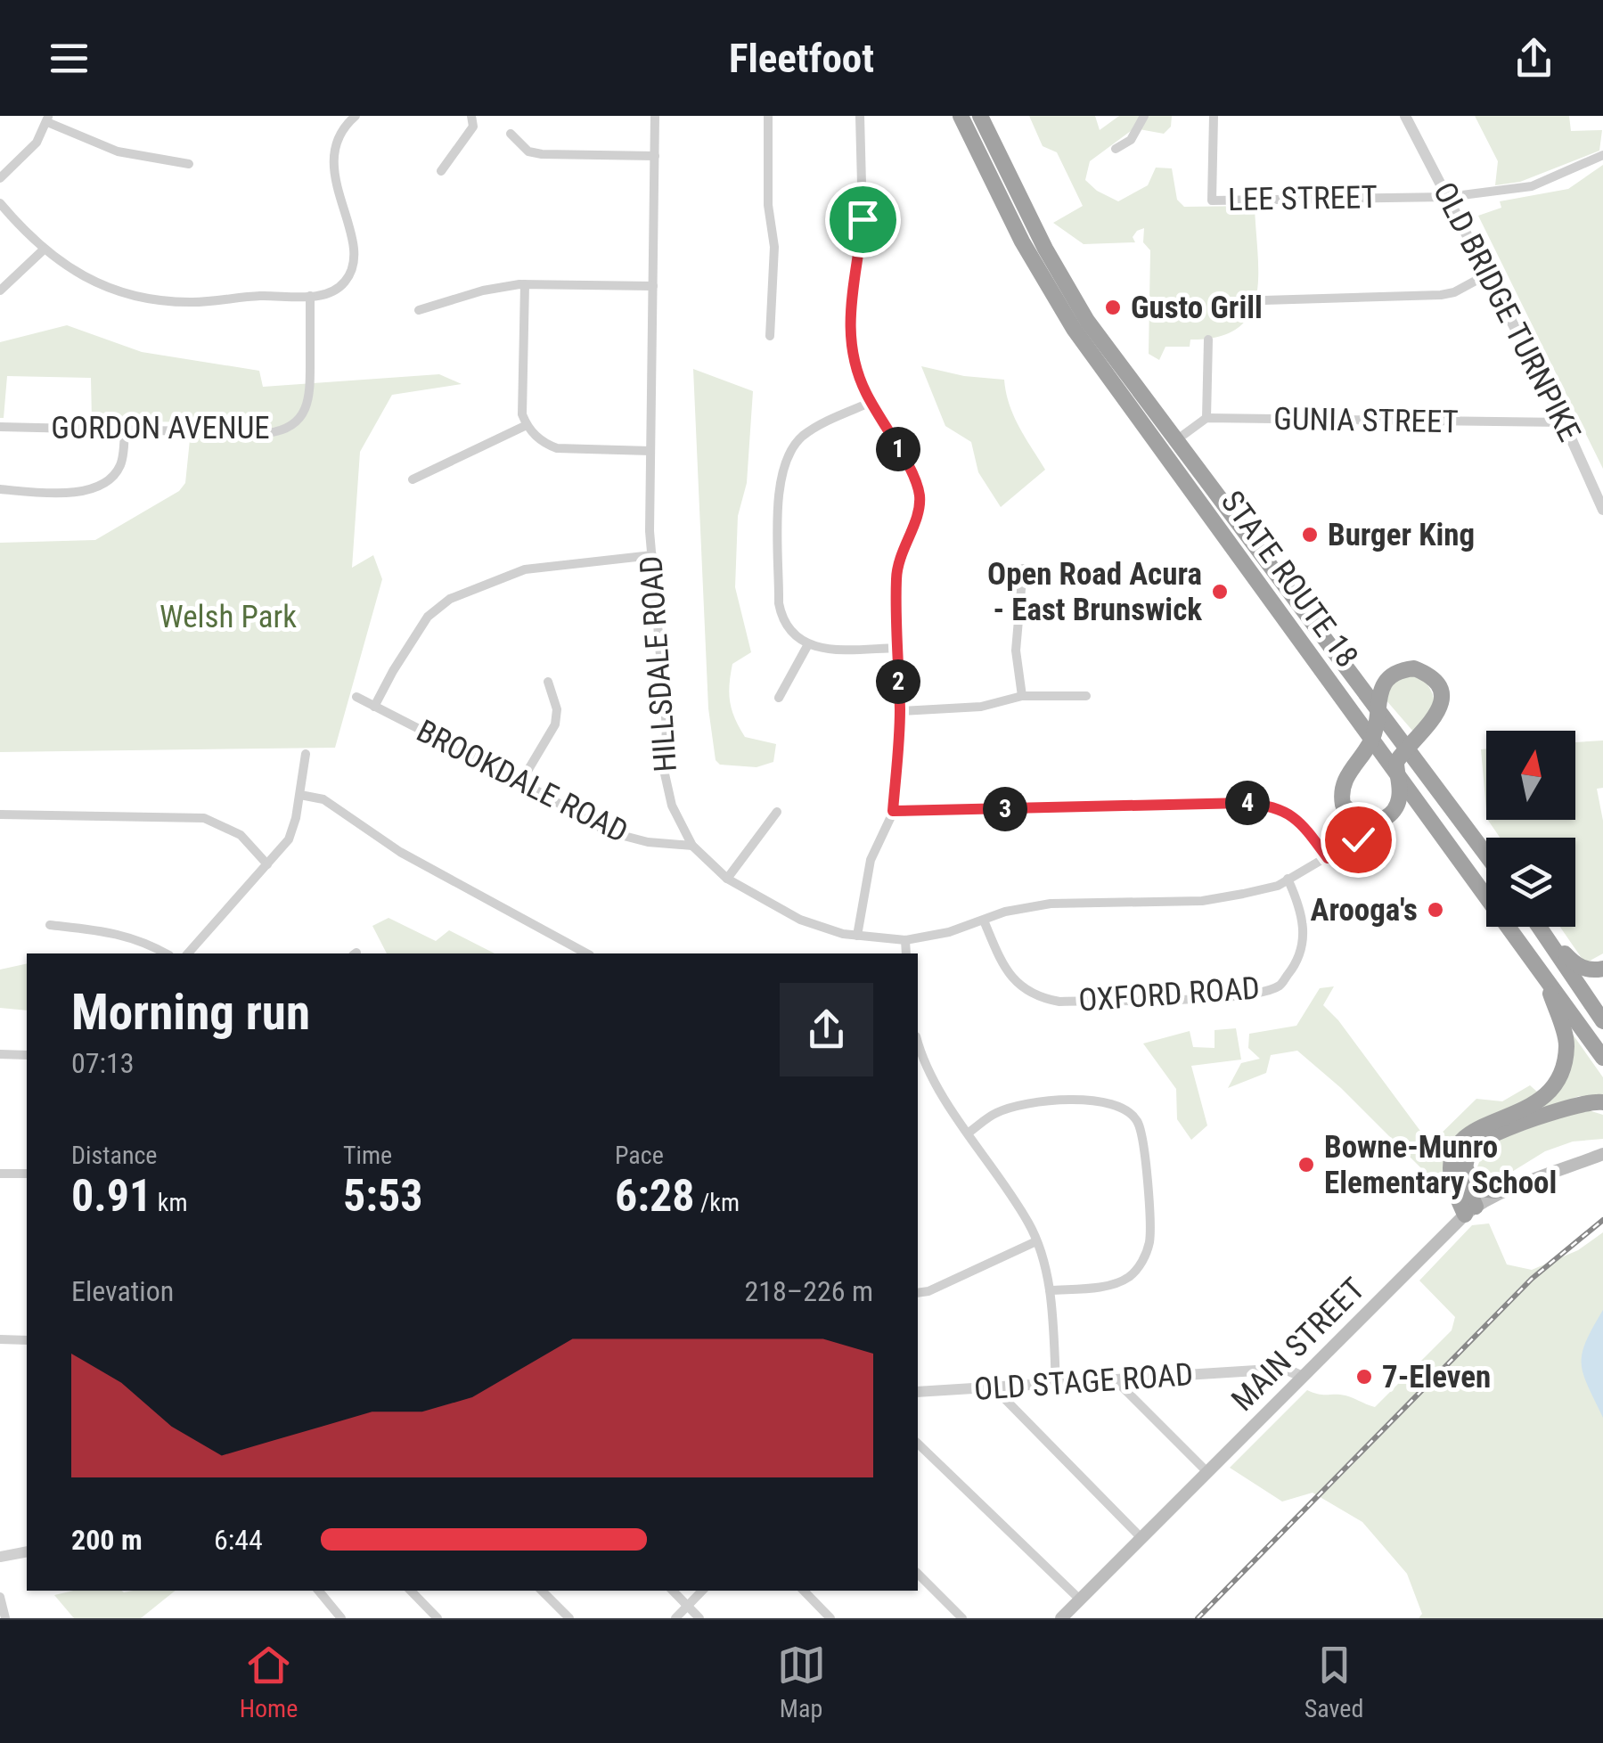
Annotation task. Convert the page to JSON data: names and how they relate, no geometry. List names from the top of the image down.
{
  "streets": {
    "highway": ["STATE ROUTE 18"],
    "main road": ["MAIN STREET"],
    "street": [
      "LEE STREET",
      "OLD BRIDGE TURNPIKE",
      "GUNIA STREET",
      "GORDON AVENUE",
      "HILLSDALE ROAD",
      "BROOKDALE ROAD",
      "OXFORD ROAD",
      "OLD STAGE ROAD"
    ]
  },
  "crossings": [
    ["LEE STREET", "OLD BRIDGE TURNPIKE"],
    ["OLD BRIDGE TURNPIKE", "GUNIA STREET"],
    ["HILLSDALE ROAD", "BROOKDALE ROAD"],
    ["HILLSDALE ROAD", "OXFORD ROAD"],
    ["MAIN STREET", "OLD STAGE ROAD"]
  ],
  "parks": ["Welsh Park"],
  "places": [
    "Gusto Grill",
    "Burger King",
    "Open Road Acura - East Brunswick",
    "Arooga's",
    "Bowne-Munro Elementary School",
    "7-Eleven"
  ],
  "north": "top",
  "page": {
    "header": "Fleetfoot",
    "pins": [
      "1",
      "2",
      "4",
      "3"
    ],
    "heading": ["Morning run", "07:13"],
    "stats": [
      ["Distance", "0.91 km"],
      ["Time", "5:53"],
      ["Pace", "6:28 /km"]
    ],
    "chart": ["Elevation", "218–226 m"],
    "list": [
      {
        "name": "200 m",
        "note": "6:44"
      }
    ],
    "tabs": ["Home", "Map", "Saved"]
  }
}
